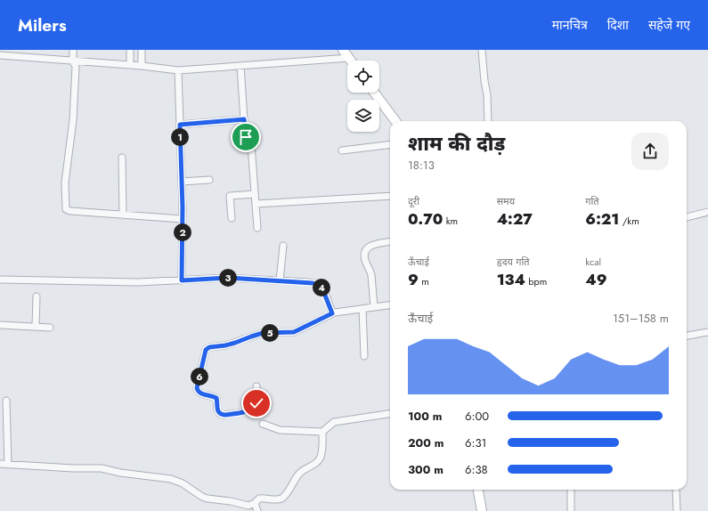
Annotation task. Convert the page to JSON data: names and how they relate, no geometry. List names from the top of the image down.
{
  "page": {
    "header": "Milers",
    "nav": ["मानचित्र", "दिशा", "सहेजे गए"],
    "heading": ["शाम की दौड़", "18:13"],
    "pins": [
      "1",
      "2",
      "3",
      "4",
      "5",
      "6"
    ],
    "stats": [
      ["दूरी", "0.70 km"],
      ["समय", "4:27"],
      ["गति", "6:21 /km"],
      ["ऊँचाई", "9 m"],
      ["हृदय गति", "134 bpm"],
      ["kcal", "49"]
    ],
    "chart": ["ऊँचाई", "151–158 m"],
    "list": [
      {
        "name": "100 m",
        "note": "6:00"
      },
      {
        "name": "200 m",
        "note": "6:31"
      },
      {
        "name": "300 m",
        "note": "6:38"
      }
    ]
  }
}
